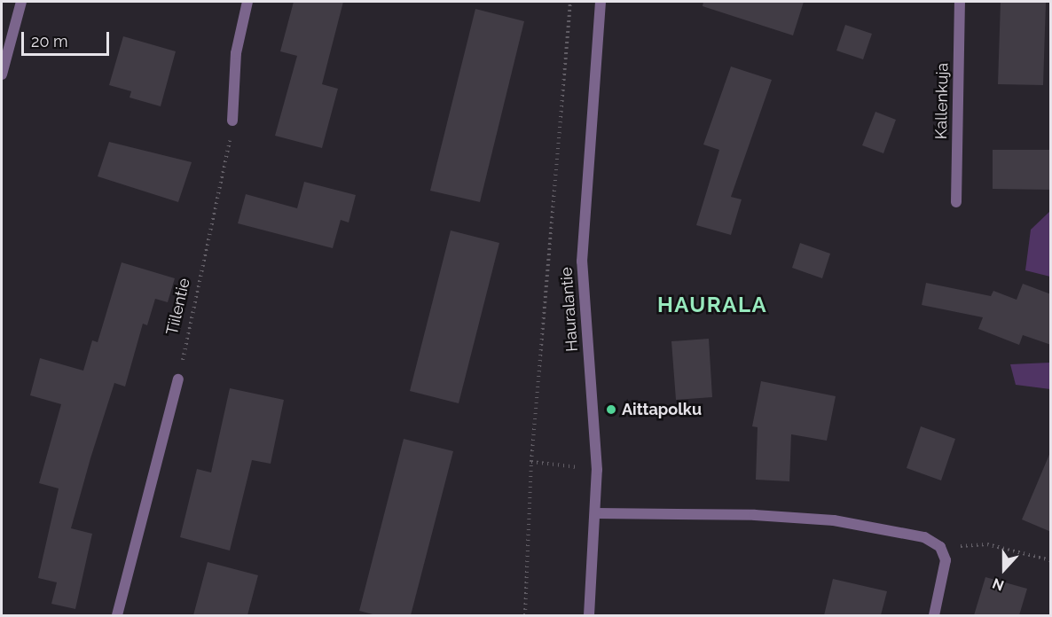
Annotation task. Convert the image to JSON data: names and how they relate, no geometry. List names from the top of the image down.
{
  "streets": {
    "street": ["Kallenkuja", "Hauralantie"],
    "path": ["Tiilentie"]
  },
  "districts": ["HAURALA"],
  "places": ["Aittapolku"],
  "scale_bar": "20 m",
  "north": "bottom"
}
